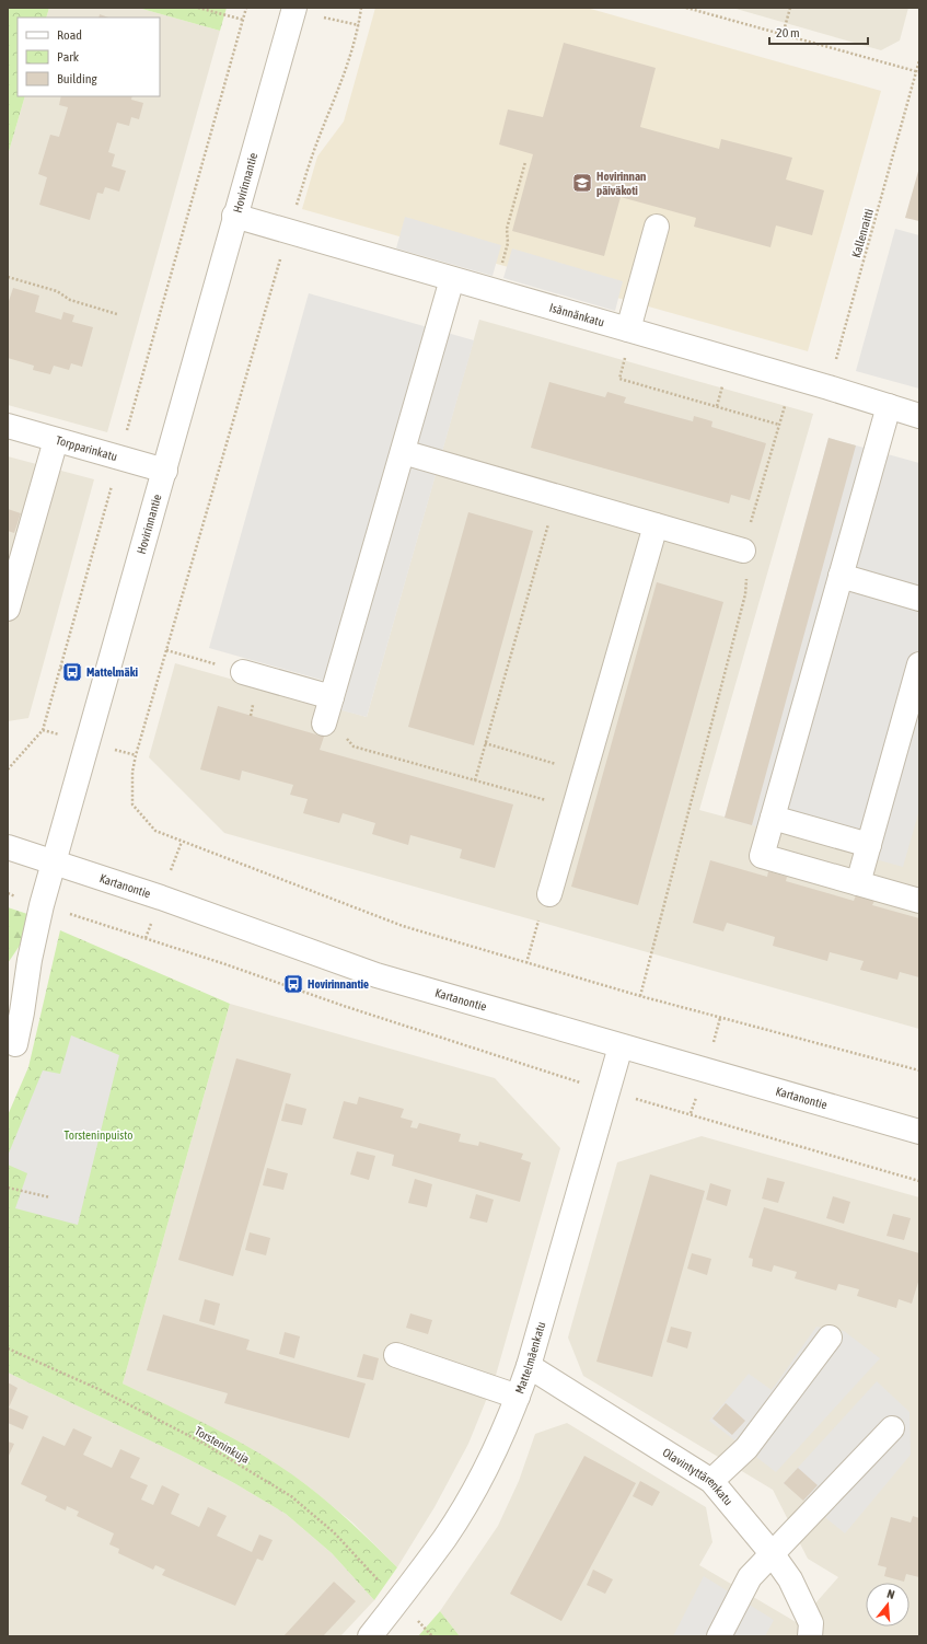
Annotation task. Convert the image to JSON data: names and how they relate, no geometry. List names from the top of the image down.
{
  "streets": {
    "street": [
      "Hovirinnantie",
      "Isännänkatu",
      "Torpparinkatu",
      "Kartanontie",
      "Mattelmäenkatu",
      "Olavintyttärenkatu"
    ],
    "path": ["Kallenraitti", "Torsteninkuja"]
  },
  "crossings": [
    ["Hovirinnantie", "Isännänkatu"],
    ["Hovirinnantie", "Torpparinkatu"],
    ["Hovirinnantie", "Kartanontie"],
    ["Kallenraitti", "Isännänkatu"],
    ["Kartanontie", "Mattelmäenkatu"],
    ["Mattelmäenkatu", "Torsteninkuja"],
    ["Mattelmäenkatu", "Olavintyttärenkatu"]
  ],
  "parks": ["Torsteninpuisto"],
  "places": {
    "school or university": ["Hovirinnan päiväkoti"],
    "bus stop": ["Mattelmäki", "Hovirinnantie"]
  },
  "legend": ["Road", "Park", "Building"],
  "scale_bar": "20 m",
  "north": "top"
}
